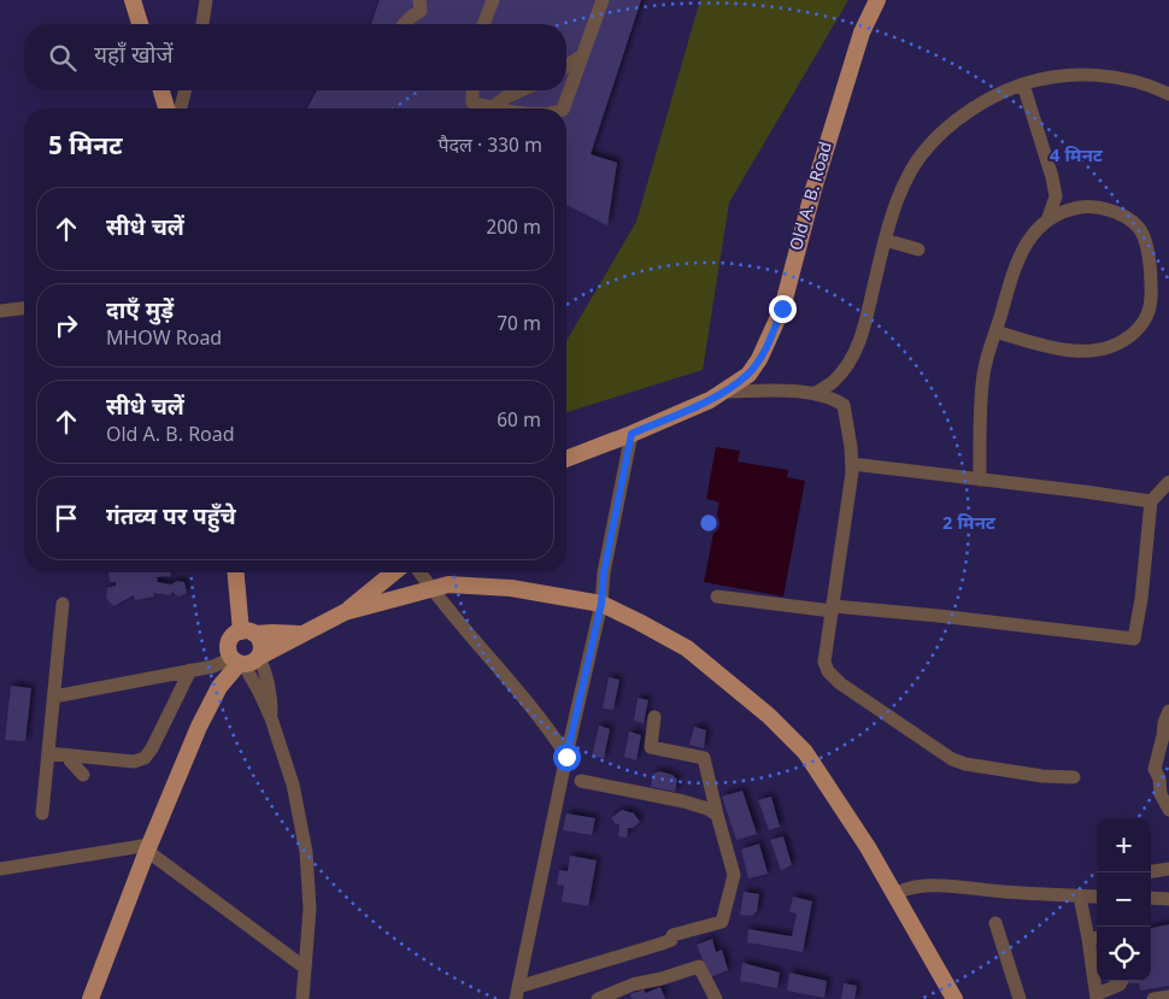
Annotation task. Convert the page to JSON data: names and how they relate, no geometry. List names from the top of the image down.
{
  "streets": {
    "main road": ["Old A. B. Road"]
  },
  "page": {
    "search": "यहाँ खोजें",
    "heading": ["5 मिनट", "पैदल · 330 m"],
    "list": [
      ["सीधे चलें", "200 m"],
      ["दाएँ मुड़ें", "MHOW Road", "70 m"],
      ["सीधे चलें", "Old A. B. Road", "60 m"],
      "गंतव्य पर पहुँचे"
    ],
    "map_buttons": ["+", "−"]
  },
  "rings": ["4 मिनट", "2 मिनट"]
}
